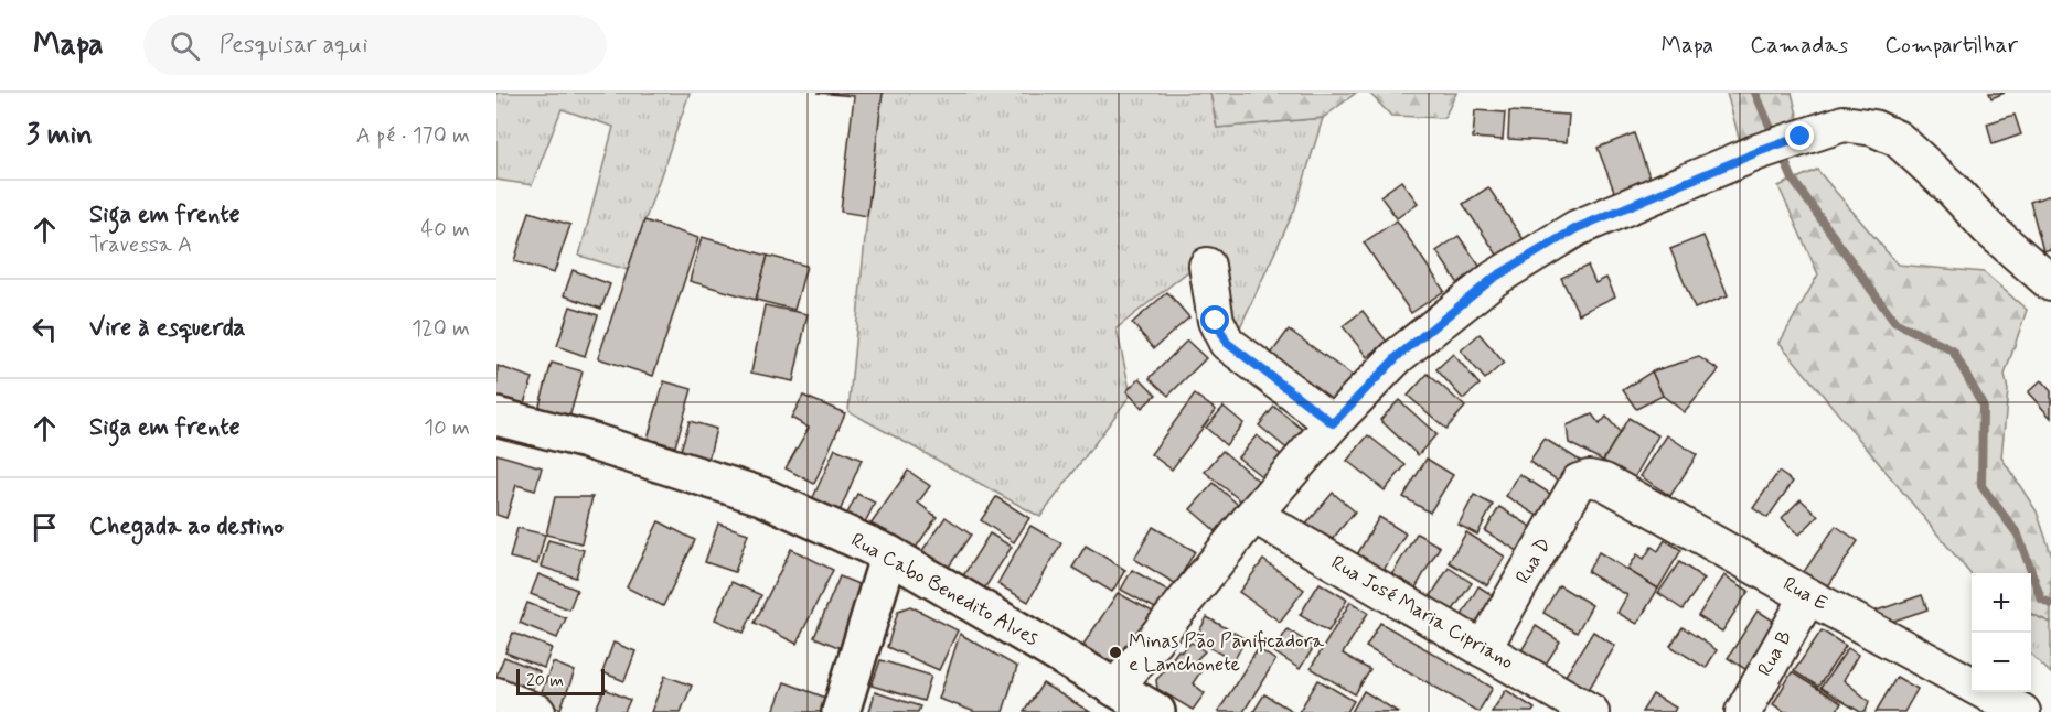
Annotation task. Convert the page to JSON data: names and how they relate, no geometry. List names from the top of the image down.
{
  "streets": {
    "main road": ["Rua Cabo Benedito Alves"],
    "street": [
      "Rua D",
      "Rua E",
      "Rua José Maria Cipriano",
      "Rua B"
    ]
  },
  "crossings": [
    ["Rua D", "Rua E"],
    ["Rua D", "Rua José Maria Cipriano"],
    ["Rua E", "Rua B"]
  ],
  "places": ["Minas Pão Panificadora e Lanchonete"],
  "scale_bar": "20 m",
  "page": {
    "header": "Mapa",
    "search": "Pesquisar aqui",
    "nav": ["Mapa", "Camadas", "Compartilhar"],
    "heading": ["3 min", "A pé · 170 m"],
    "list": [
      ["Siga em frente", "Travessa A", "40 m"],
      ["Vire à esquerda", "120 m"],
      ["Siga em frente", "10 m"],
      "Chegada ao destino"
    ],
    "map_buttons": ["+", "−"],
    "scale": "20 m"
  }
}
